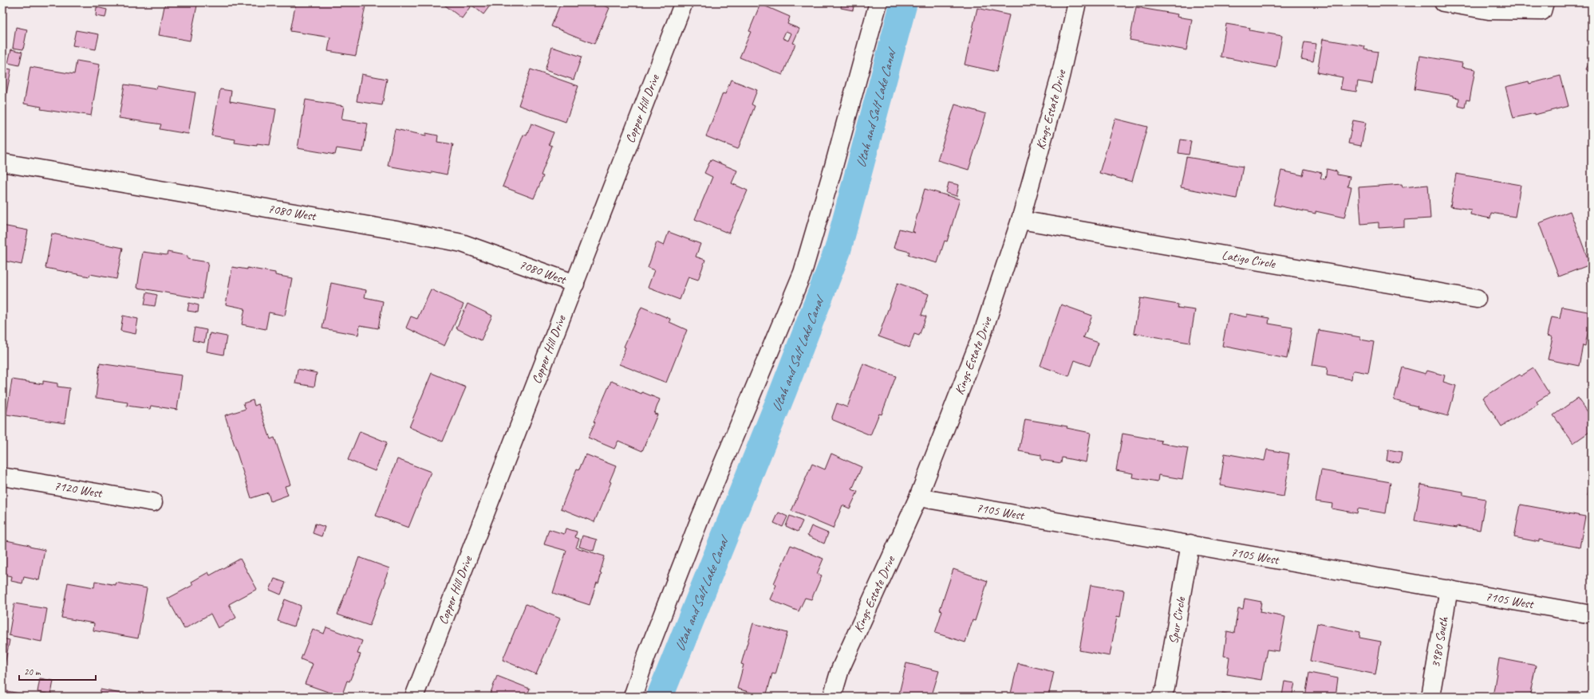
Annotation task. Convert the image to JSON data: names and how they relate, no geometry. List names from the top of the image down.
{
  "streets": {
    "street": [
      "Copper Hill Drive",
      "Kings Estate Drive",
      "7080 West",
      "Latigo Circle",
      "7120 West",
      "7105 West",
      "Spur Circle",
      "3980 South"
    ]
  },
  "crossings": [
    ["Copper Hill Drive", "7080 West"],
    ["Kings Estate Drive", "Latigo Circle"],
    ["Kings Estate Drive", "7105 West"],
    ["7105 West", "Spur Circle"],
    ["7105 West", "3980 South"]
  ],
  "water": ["Utah and Salt Lake Canal"],
  "scale_bar": "20 m"
}
